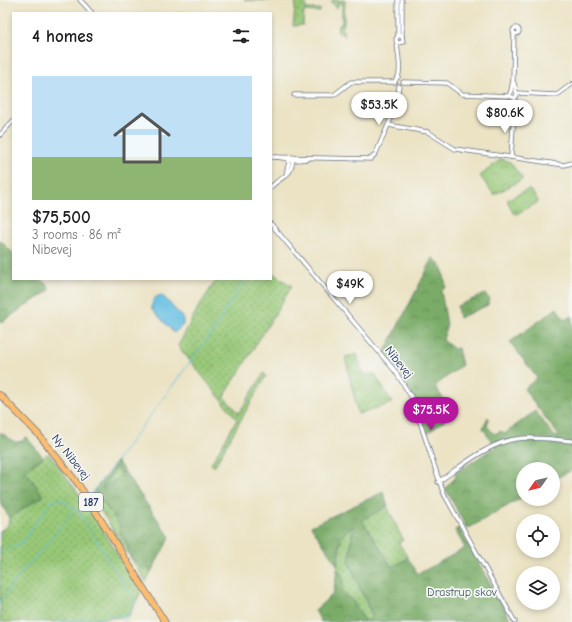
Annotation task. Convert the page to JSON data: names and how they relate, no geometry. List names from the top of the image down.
{
  "streets": {
    "highway": ["Ny Nibevej", "187"],
    "street": ["Nibevej"]
  },
  "parks": ["Drastrup skov"],
  "north": "bottom left",
  "page": {
    "heading": "4 homes",
    "list": [
      {
        "name": "$75,500",
        "note": "3 rooms · 86 m² · Nibevej"
      }
    ],
    "price": [
      "$53.5K",
      "$80.6K",
      "$49K",
      "$75.5K"
    ]
  }
}
